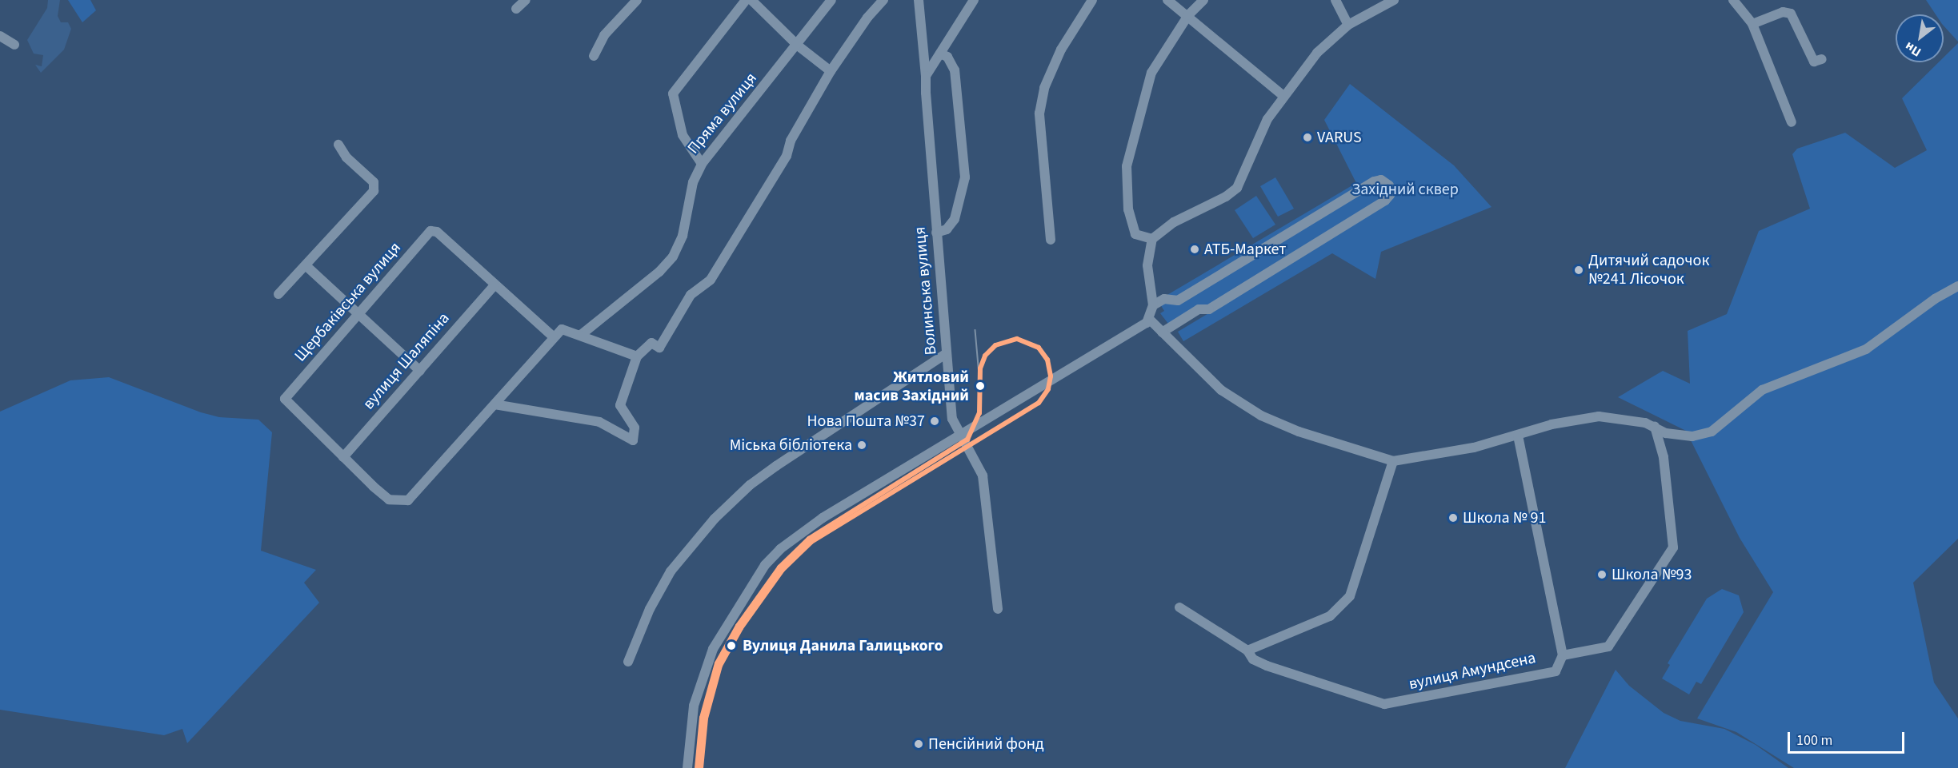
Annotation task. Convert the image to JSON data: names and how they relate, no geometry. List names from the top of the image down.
{
  "streets": {
    "street": [
      "Пряма вулиця",
      "Волинська вулиця",
      "Щербаківська вулиця",
      "вулиця Шаляпіна",
      "вулиця Амундсена"
    ]
  },
  "crossings": [
    ["Щербаківська вулиця", "вулиця Шаляпіна"]
  ],
  "parks": ["Західний сквер"],
  "places": [
    "VARUS",
    "АТБ-Маркет",
    "Дитячий садочок №241 Лісочок",
    "Житловий масив Західний",
    "Нова Пошта №37",
    "Міська бібліотека",
    "Школа № 91",
    "Школа №93",
    "Вулиця Данила Галицького",
    "Пенсійний фонд"
  ],
  "scale_bar": "100 m",
  "north": "bottom left"
}
